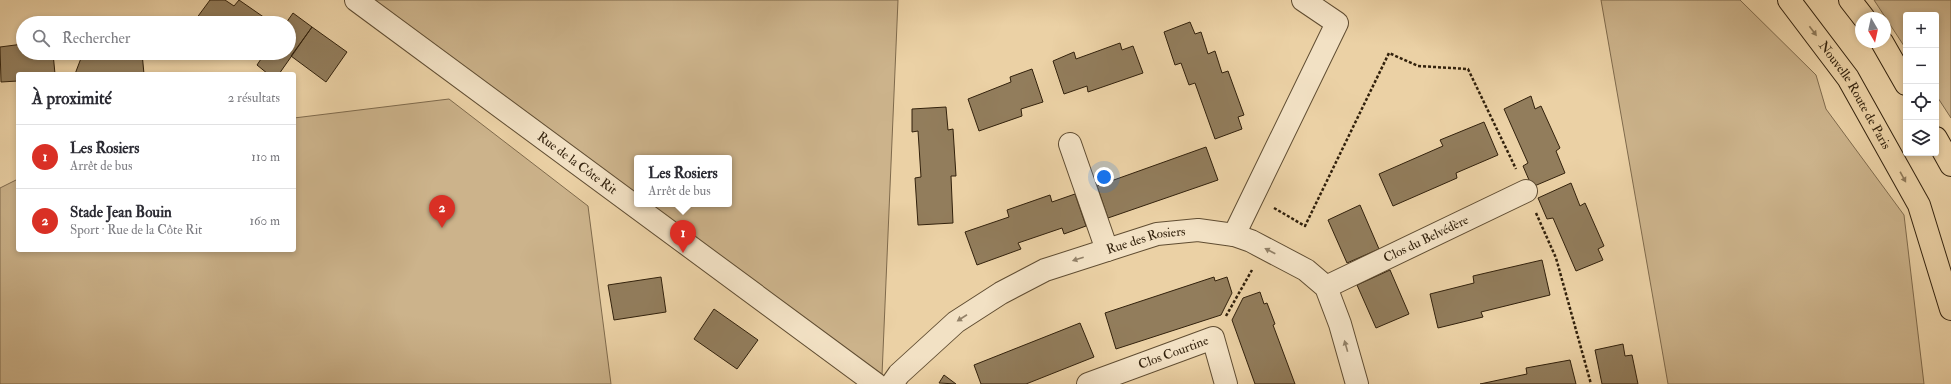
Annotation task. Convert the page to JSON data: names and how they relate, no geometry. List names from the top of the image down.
{
  "streets": {
    "main road": ["Nouvelle Route de Paris"],
    "street": [
      "Rue de la Côte Rit",
      "Clos du Belvédère",
      "Rue des Rosiers",
      "Clos Courtine"
    ]
  },
  "crossings": [
    ["Clos du Belvédère", "Rue des Rosiers"]
  ],
  "one_way": ["Nouvelle Route de Paris"],
  "north": "bottom",
  "page": {
    "map_buttons": ["+", "−"],
    "search": "Rechercher",
    "heading": ["À proximité", "2 résultats"],
    "list": [
      {
        "mark": "1",
        "name": "Les Rosiers",
        "note": "Arrêt de bus",
        "value": "110 m"
      },
      {
        "mark": "2",
        "name": "Stade Jean Bouin",
        "note": "Sport · Rue de la Côte Rit",
        "value": "160 m"
      }
    ],
    "popup": ["Les Rosiers", "Arrêt de bus"],
    "pins": ["2", "1"]
  }
}
